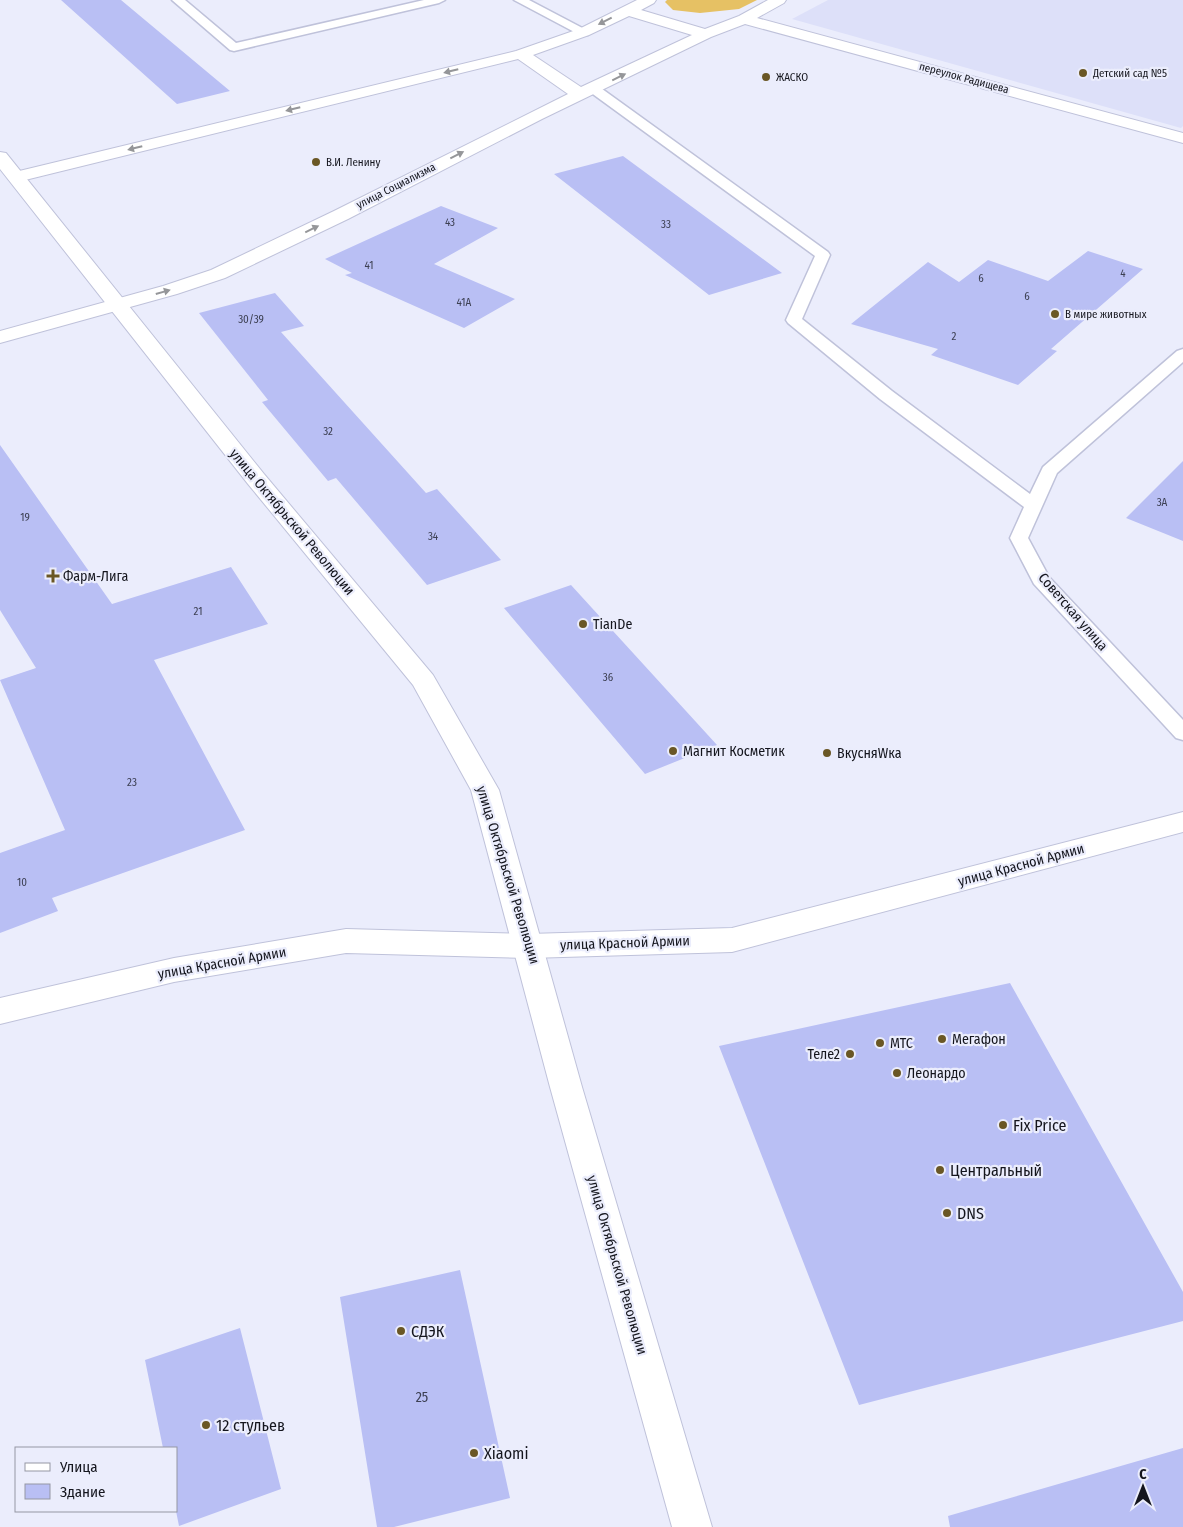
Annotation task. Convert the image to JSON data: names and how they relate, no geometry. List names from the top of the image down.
{
  "streets": {
    "street": [
      "переулок Радищева",
      "улица Социализма",
      "улица Октябрьской Революции",
      "улица Красной Армии"
    ],
    "lane": ["Советская улица"]
  },
  "crossings": [
    ["переулок Радищева", "улица Социализма"],
    ["улица Социализма", "улица Октябрьской Революции"],
    ["улица Октябрьской Революции", "улица Красной Армии"]
  ],
  "places": {
    "other": [
      "Детский сад №5",
      "ЖАСКО",
      "В.И. Ленину",
      "В мире животных",
      "TianDe",
      "Магнит Косметик",
      "ВкусняWка",
      "Мегафон",
      "МТС",
      "Теле2",
      "Леонардо",
      "Fix Price",
      "Центральный",
      "DNS",
      "СДЭК",
      "12 стульев",
      "Xiaomi"
    ],
    "health": ["Фарм-Лига"]
  },
  "house_numbers": [
    "43",
    "33",
    "41",
    "4",
    "6",
    "6",
    "41А",
    "30/39",
    "2",
    "32",
    "3А",
    "19",
    "34",
    "21",
    "36",
    "23",
    "10",
    "25"
  ],
  "legend": ["Улица", "Здание"],
  "north": "top"
}
